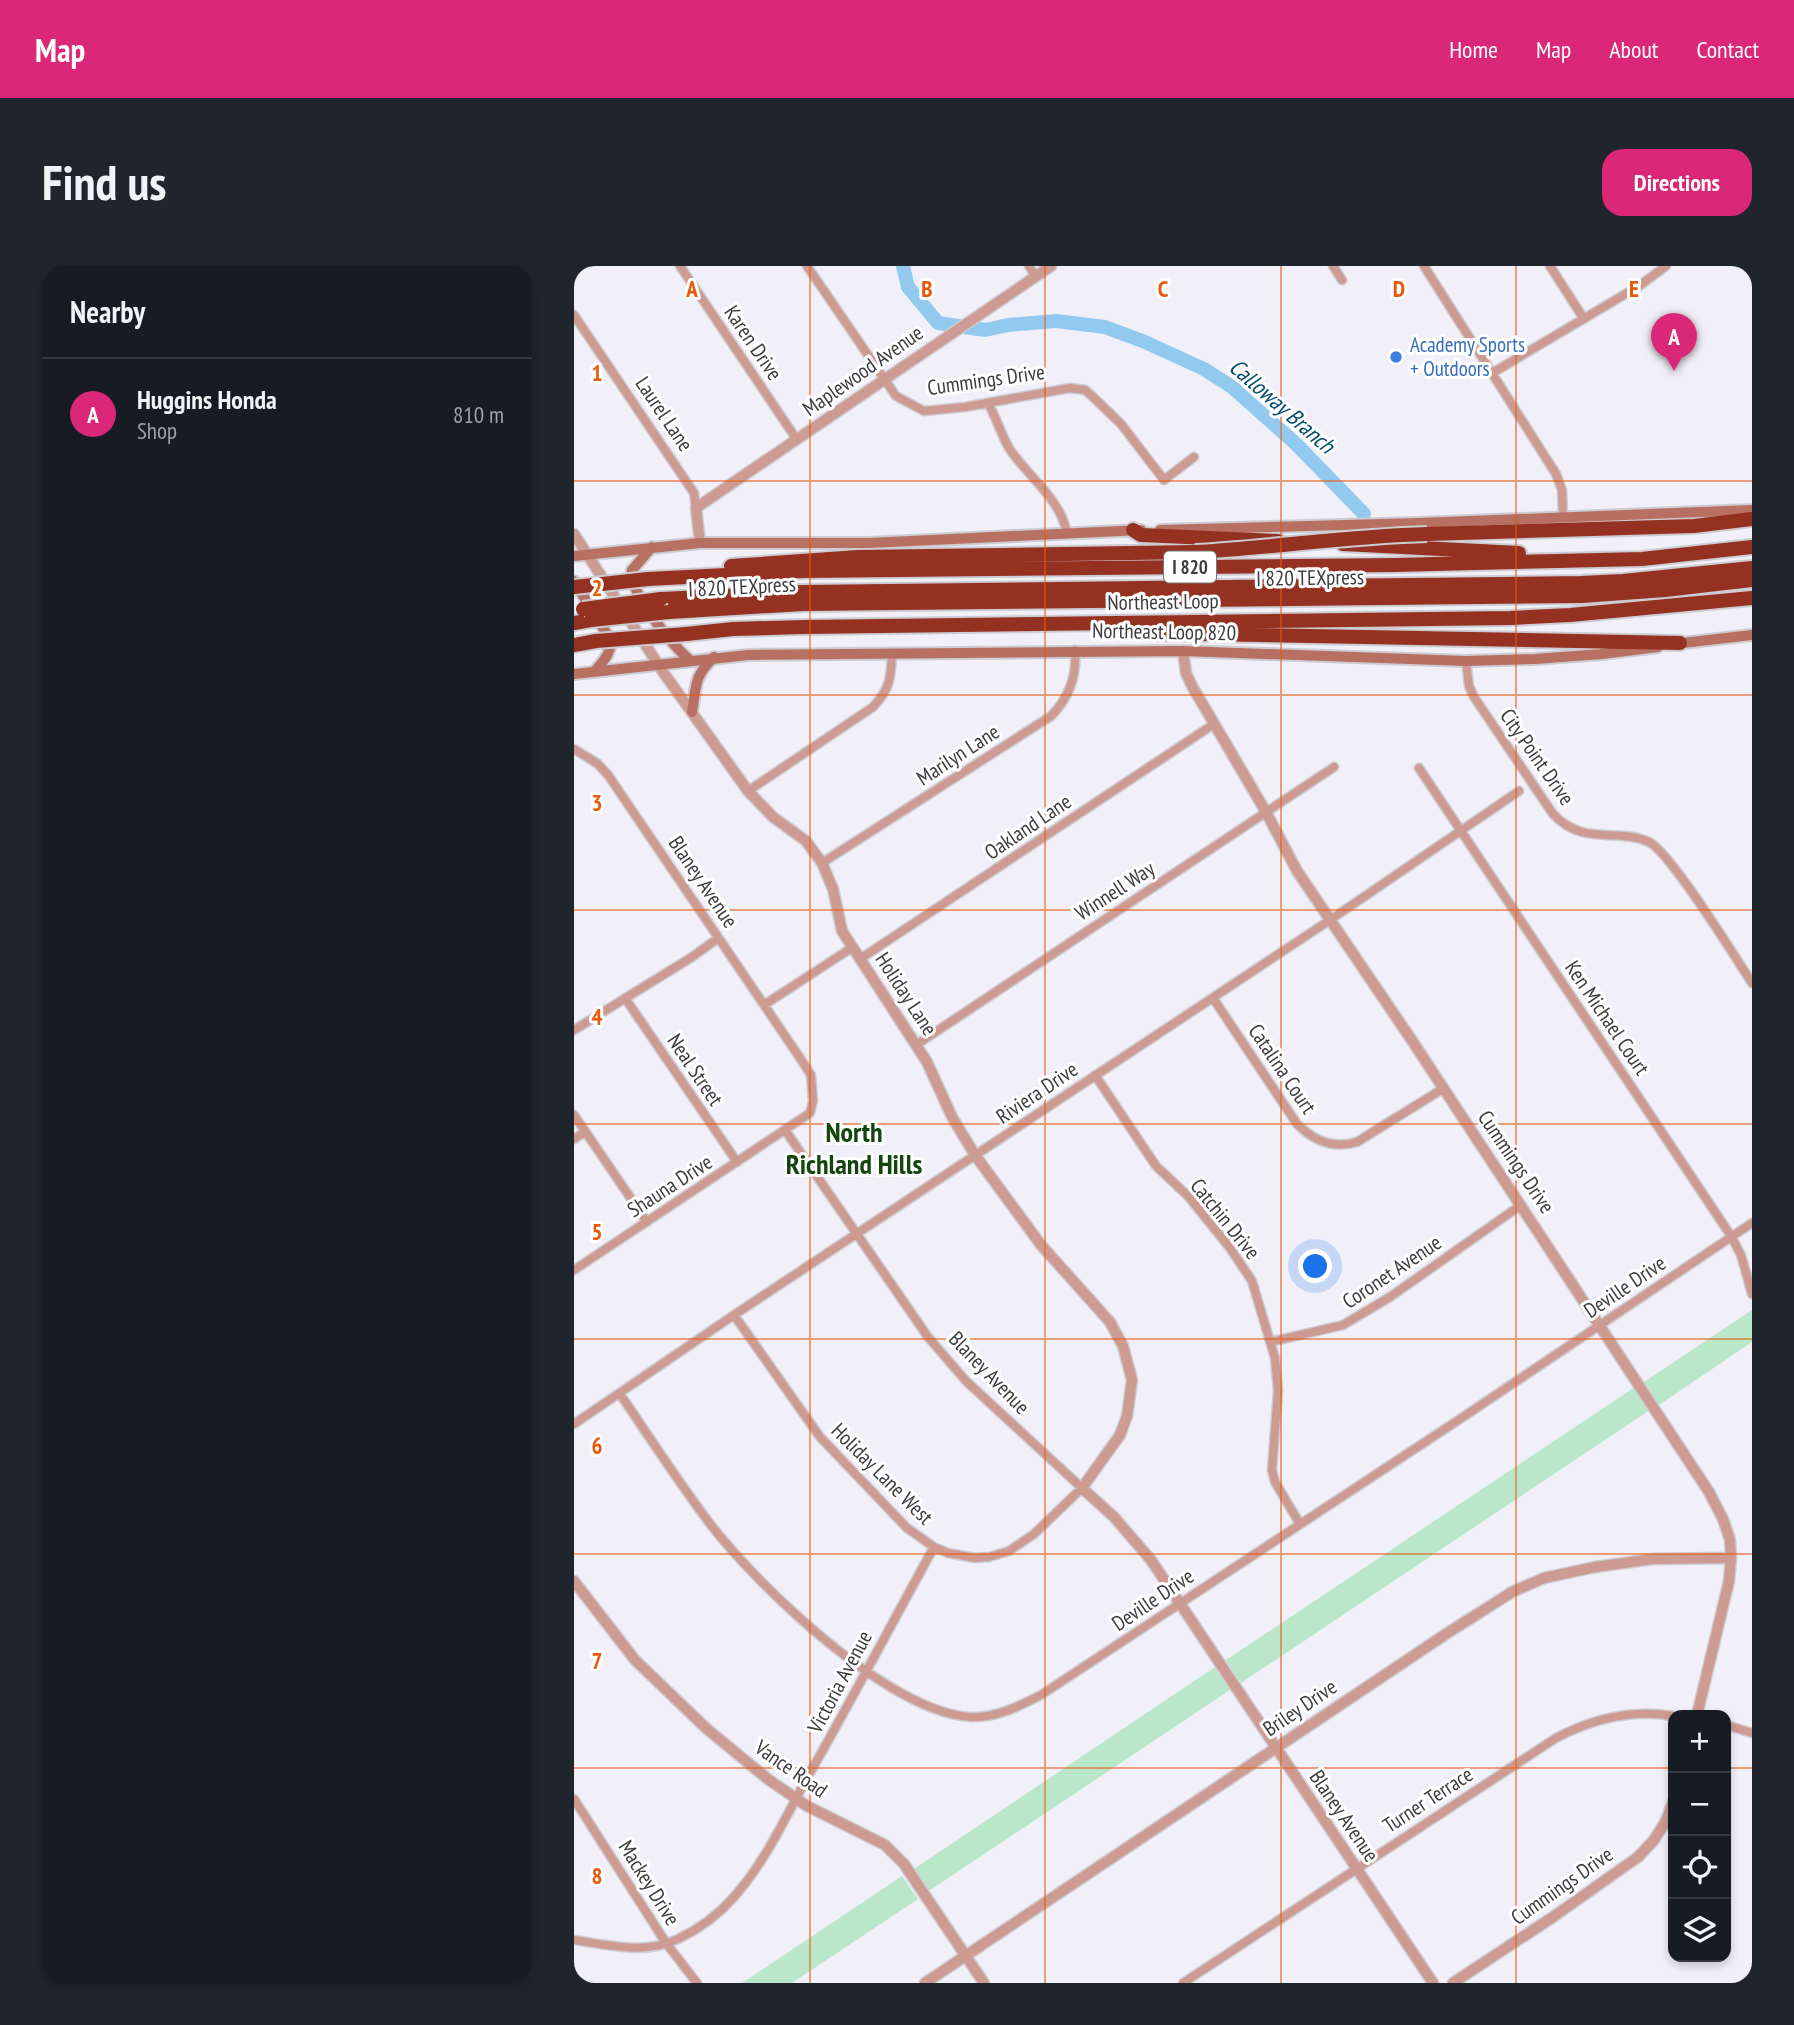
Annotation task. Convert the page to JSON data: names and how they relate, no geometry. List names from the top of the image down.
{
  "streets": {
    "highway": ["I 820", "I 820 TEXpress", "Northeast Loop"],
    "main road": ["Northeast Loop 820"],
    "street": [
      "Karen Drive",
      "Maplewood Avenue",
      "Cummings Drive",
      "Laurel Lane",
      "Marilyn Lane",
      "City Point Drive",
      "Oakland Lane",
      "Blaney Avenue",
      "Winnell Way",
      "Holiday Lane",
      "Ken Michael Court",
      "Catalina Court",
      "Neal Street",
      "Riviera Drive",
      "Shauna Drive",
      "Catchin Drive",
      "Coronet Avenue",
      "Deville Drive",
      "Holiday Lane West",
      "Victoria Avenue",
      "Briley Drive",
      "Vance Road",
      "Turner Terrace",
      "Mackey Drive"
    ]
  },
  "crossings": [
    ["Karen Drive", "Maplewood Avenue"],
    ["Maplewood Avenue", "Cummings Drive"],
    ["Maplewood Avenue", "Laurel Lane"],
    ["Cummings Drive", "Northeast Loop 820"],
    ["Cummings Drive", "Oakland Lane"],
    ["Cummings Drive", "Winnell Way"],
    ["Cummings Drive", "Catalina Court"],
    ["Cummings Drive", "Riviera Drive"],
    ["Cummings Drive", "Coronet Avenue"],
    ["Cummings Drive", "Deville Drive"],
    ["Cummings Drive", "Briley Drive"],
    ["Northeast Loop 820", "Marilyn Lane"],
    ["Northeast Loop 820", "City Point Drive"],
    ["Northeast Loop 820", "Holiday Lane"],
    ["Marilyn Lane", "Holiday Lane"],
    ["Oakland Lane", "Holiday Lane"],
    ["Blaney Avenue", "Holiday Lane"],
    ["Blaney Avenue", "Riviera Drive"],
    ["Blaney Avenue", "Shauna Drive"],
    ["Blaney Avenue", "Deville Drive"],
    ["Blaney Avenue", "Holiday Lane West"],
    ["Blaney Avenue", "Briley Drive"],
    ["Blaney Avenue", "Turner Terrace"],
    ["Winnell Way", "Holiday Lane"],
    ["Holiday Lane", "Riviera Drive"],
    ["Holiday Lane", "Holiday Lane West"],
    ["Ken Michael Court", "Riviera Drive"],
    ["Ken Michael Court", "Deville Drive"],
    ["Catalina Court", "Riviera Drive"],
    ["Neal Street", "Shauna Drive"],
    ["Riviera Drive", "Catchin Drive"],
    ["Riviera Drive", "Deville Drive"],
    ["Riviera Drive", "Holiday Lane West"],
    ["Catchin Drive", "Coronet Avenue"],
    ["Catchin Drive", "Deville Drive"],
    ["Deville Drive", "Victoria Avenue"],
    ["Holiday Lane West", "Victoria Avenue"],
    ["Victoria Avenue", "Vance Road"],
    ["Victoria Avenue", "Mackey Drive"],
    ["Briley Drive", "Vance Road"]
  ],
  "districts": ["North Richland Hills"],
  "water": ["Calloway Branch"],
  "places": ["Academy Sports + Outdoors"],
  "page": {
    "header": "Map",
    "nav": [
      "Home",
      "Map",
      "About",
      "Contact"
    ],
    "buttons": "Directions",
    "title": "Find us",
    "heading": "Nearby",
    "pins": "A",
    "list": [
      {
        "mark": "A",
        "name": "Huggins Honda",
        "note": "Shop",
        "value": "810 m"
      }
    ],
    "map_buttons": ["+", "−"]
  },
  "grid": {
    "columns": [
      "A",
      "B",
      "C",
      "D",
      "E"
    ],
    "rows": [
      "1",
      "2",
      "3",
      "4",
      "5",
      "6",
      "7",
      "8"
    ]
  }
}
